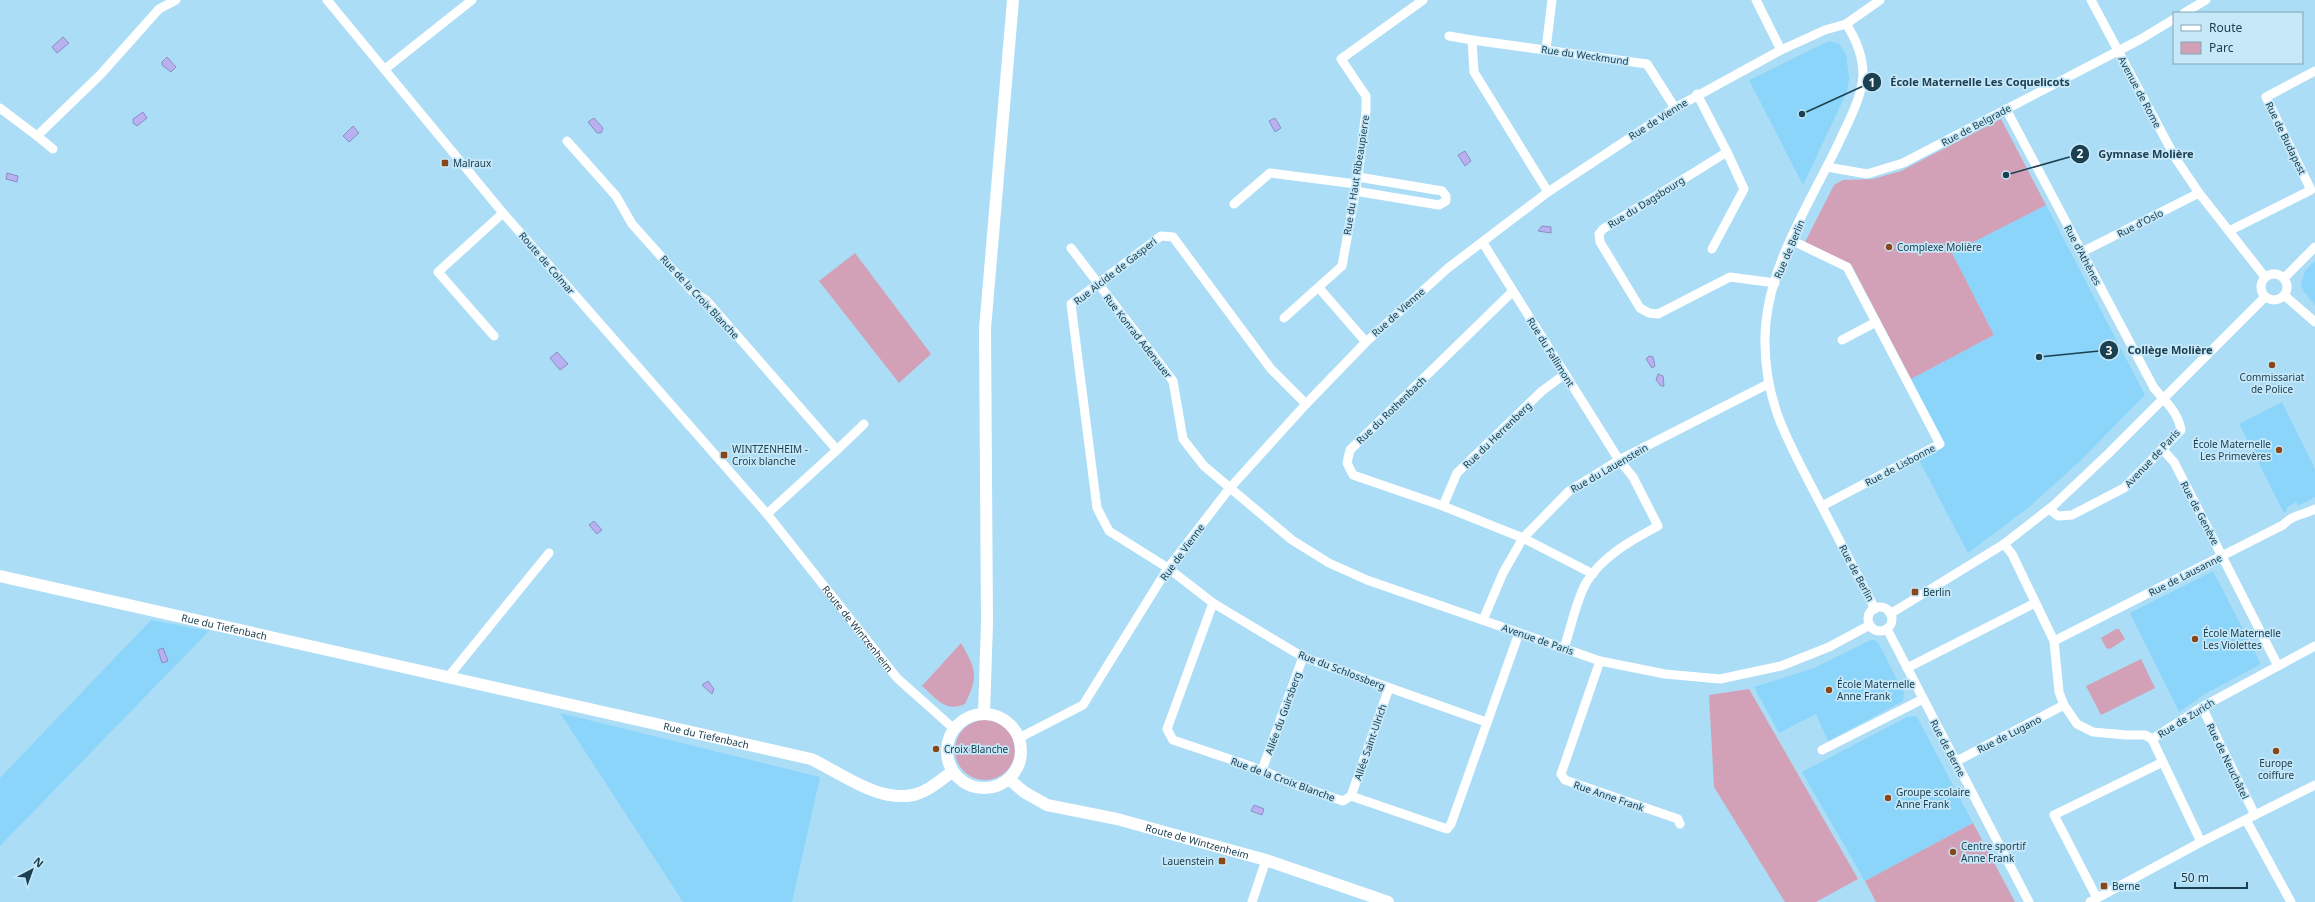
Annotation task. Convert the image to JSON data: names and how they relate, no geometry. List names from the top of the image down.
{
  "streets": {
    "main road": ["Rue du Tiefenbach", "Route de Wintzenheim"],
    "street": [
      "Rue du Weckmund",
      "Avenue de Rome",
      "Rue de Vienne",
      "Rue de Belgrade",
      "Rue de Budapest",
      "Rue du Haut Ribeaupierre",
      "Rue du Dagsbourg",
      "Rue d'Oslo",
      "Rue de Berlin",
      "Rue d'Athènes",
      "Route de Colmar",
      "Rue Alcide de Gasperi",
      "Rue de la Croix Blanche",
      "Rue Konrad Adenauer",
      "Rue du Fallimont",
      "Rue du Rothenbach",
      "Rue du Herrenberg",
      "Avenue de Paris",
      "Rue de Lisbonne",
      "Rue du Lauenstein",
      "Rue de Genève",
      "Rue de Lausanne",
      "Rue du Schlossberg",
      "Allée du Guirsberg",
      "Rue de Zurich",
      "Rue de Lugano",
      "Allée Saint-Ulrich",
      "Rue de Berne",
      "Rue de Neuchâtel",
      "Rue Anne Frank"
    ]
  },
  "crossings": [
    ["Rue du Weckmund", "Rue de Vienne"],
    ["Avenue de Rome", "Rue de Belgrade"],
    ["Avenue de Rome", "Rue de Budapest"],
    ["Avenue de Rome", "Rue d'Oslo"],
    ["Rue de Vienne", "Rue de Berlin"],
    ["Rue de Vienne", "Rue Alcide de Gasperi"],
    ["Rue de Vienne", "Rue Konrad Adenauer"],
    ["Rue de Vienne", "Rue du Fallimont"],
    ["Rue de Vienne", "Avenue de Paris"],
    ["Rue de Vienne", "Rue du Tiefenbach"],
    ["Rue de Vienne", "Route de Wintzenheim"],
    ["Rue de Vienne", "Rue du Schlossberg"],
    ["Rue de Belgrade", "Rue de Berlin"],
    ["Rue de Belgrade", "Rue d'Athènes"],
    ["Rue du Dagsbourg", "Rue de Berlin"],
    ["Rue d'Oslo", "Rue d'Athènes"],
    ["Rue de Berlin", "Avenue de Paris"],
    ["Rue de Berlin", "Rue de Lisbonne"],
    ["Rue de Berlin", "Rue du Lauenstein"],
    ["Rue de Berlin", "Rue de Berne"],
    ["Rue d'Athènes", "Avenue de Paris"],
    ["Route de Colmar", "Route de Wintzenheim"],
    ["Rue Alcide de Gasperi", "Rue Konrad Adenauer"],
    ["Rue Alcide de Gasperi", "Rue du Schlossberg"],
    ["Rue de la Croix Blanche", "Avenue de Paris"],
    ["Rue de la Croix Blanche", "Rue du Schlossberg"],
    ["Rue de la Croix Blanche", "Allée du Guirsberg"],
    ["Rue de la Croix Blanche", "Allée Saint-Ulrich"],
    ["Rue Konrad Adenauer", "Avenue de Paris"],
    ["Rue du Fallimont", "Rue du Rothenbach"],
    ["Rue du Fallimont", "Rue du Herrenberg"],
    ["Rue du Fallimont", "Rue du Lauenstein"],
    ["Rue du Rothenbach", "Rue du Herrenberg"],
    ["Rue du Rothenbach", "Rue du Lauenstein"],
    ["Avenue de Paris", "Rue du Lauenstein"],
    ["Avenue de Paris", "Rue de Genève"],
    ["Avenue de Paris", "Rue de Berne"],
    ["Avenue de Paris", "Rue Anne Frank"],
    ["Rue de Genève", "Rue de Lausanne"],
    ["Rue de Genève", "Rue de Zurich"],
    ["Rue de Lausanne", "Rue de Zurich"],
    ["Rue du Tiefenbach", "Route de Wintzenheim"],
    ["Rue du Schlossberg", "Allée du Guirsberg"],
    ["Rue du Schlossberg", "Allée Saint-Ulrich"],
    ["Rue de Zurich", "Rue de Lugano"],
    ["Rue de Zurich", "Rue de Neuchâtel"],
    ["Rue de Lugano", "Rue de Berne"]
  ],
  "places": {
    "other": [
      "École Maternelle Les Coquelicots",
      "Gymnase Molière",
      "Complexe Molière",
      "Collège Molière",
      "Commissariat de Police",
      "École Maternelle Les Primevères",
      "École Maternelle Les Violettes",
      "École Maternelle Anne Frank",
      "Croix Blanche",
      "Europe coiffure",
      "Groupe scolaire Anne Frank",
      "Centre sportif Anne Frank"
    ],
    "transit": [
      "Malraux",
      "WINTZENHEIM - Croix blanche",
      "Berlin",
      "Lauenstein",
      "Berne"
    ]
  },
  "legend": ["Route", "Parc"],
  "scale_bar": "50 m",
  "north": "top right"
}
